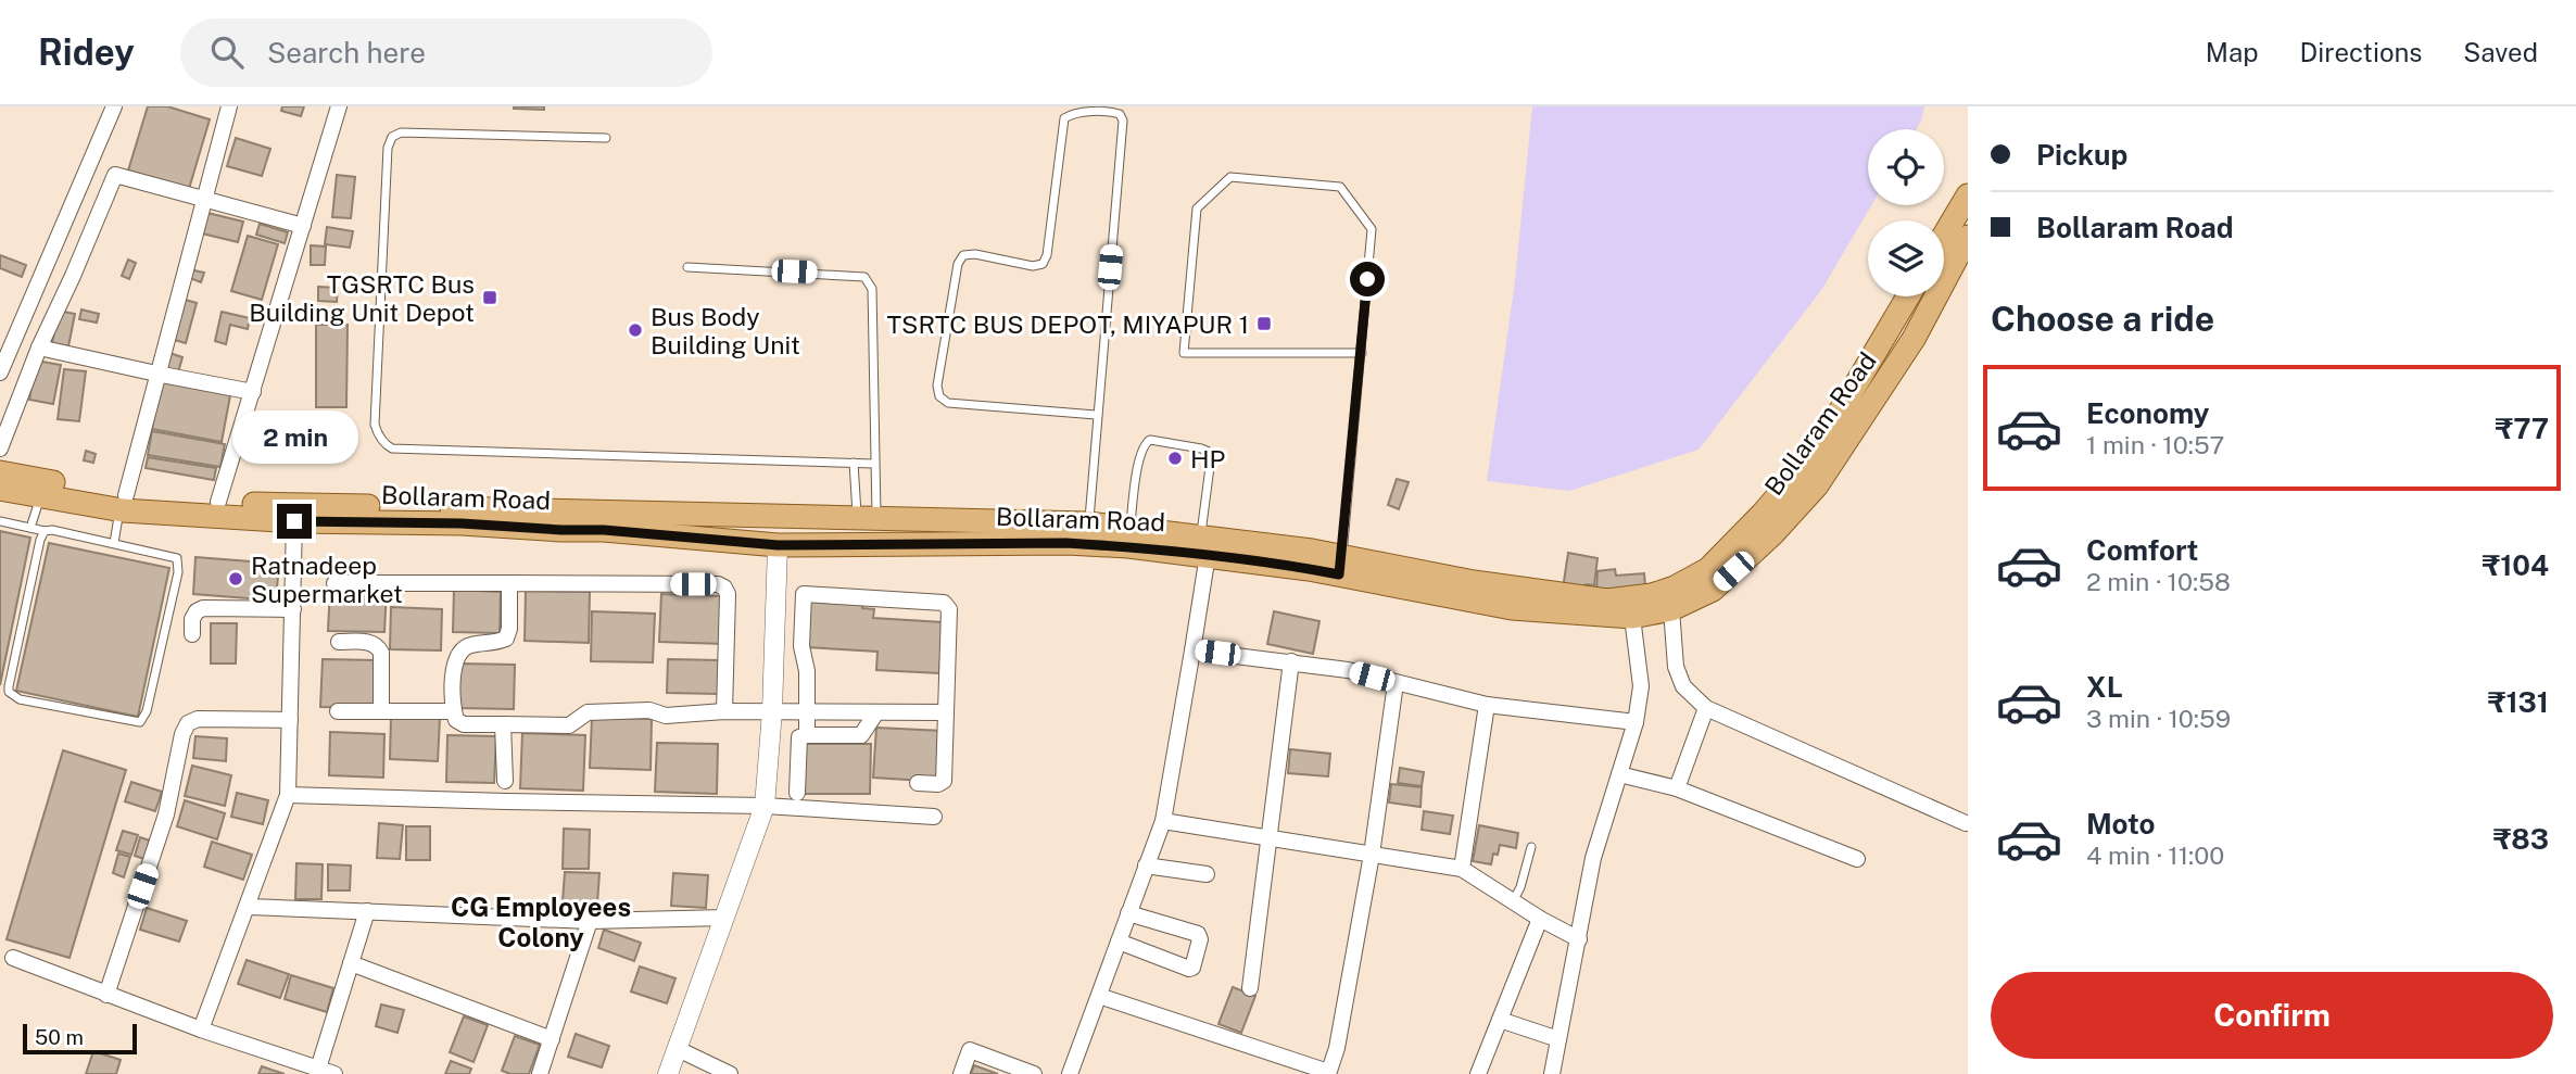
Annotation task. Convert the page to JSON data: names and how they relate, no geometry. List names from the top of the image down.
{
  "streets": {
    "main road": ["Bollaram Road"]
  },
  "districts": ["CG Employees Colony"],
  "places": {
    "transit": ["TGSRTC Bus Building Unit Depot", "TSRTC BUS DEPOT, MIYAPUR 1"],
    "other": ["Bus Body Building Unit", "HP", "Ratnadeep Supermarket"]
  },
  "scale_bar": "50 m",
  "page": {
    "header": "Ridey",
    "search": "Search here",
    "nav": ["Map", "Directions", "Saved"],
    "banner": ["Pickup", "Bollaram Road"],
    "heading": "Choose a ride",
    "list": [
      {
        "name": "Economy",
        "note": "1 min · 10:57",
        "value": "₹77"
      },
      {
        "name": "Comfort",
        "note": "2 min · 10:58",
        "value": "₹104"
      },
      {
        "name": "XL",
        "note": "3 min · 10:59",
        "value": "₹131"
      },
      {
        "name": "Moto",
        "note": "4 min · 11:00",
        "value": "₹83"
      }
    ],
    "bubble": "2 min",
    "buttons": "Confirm",
    "scale": "50 m"
  }
}
